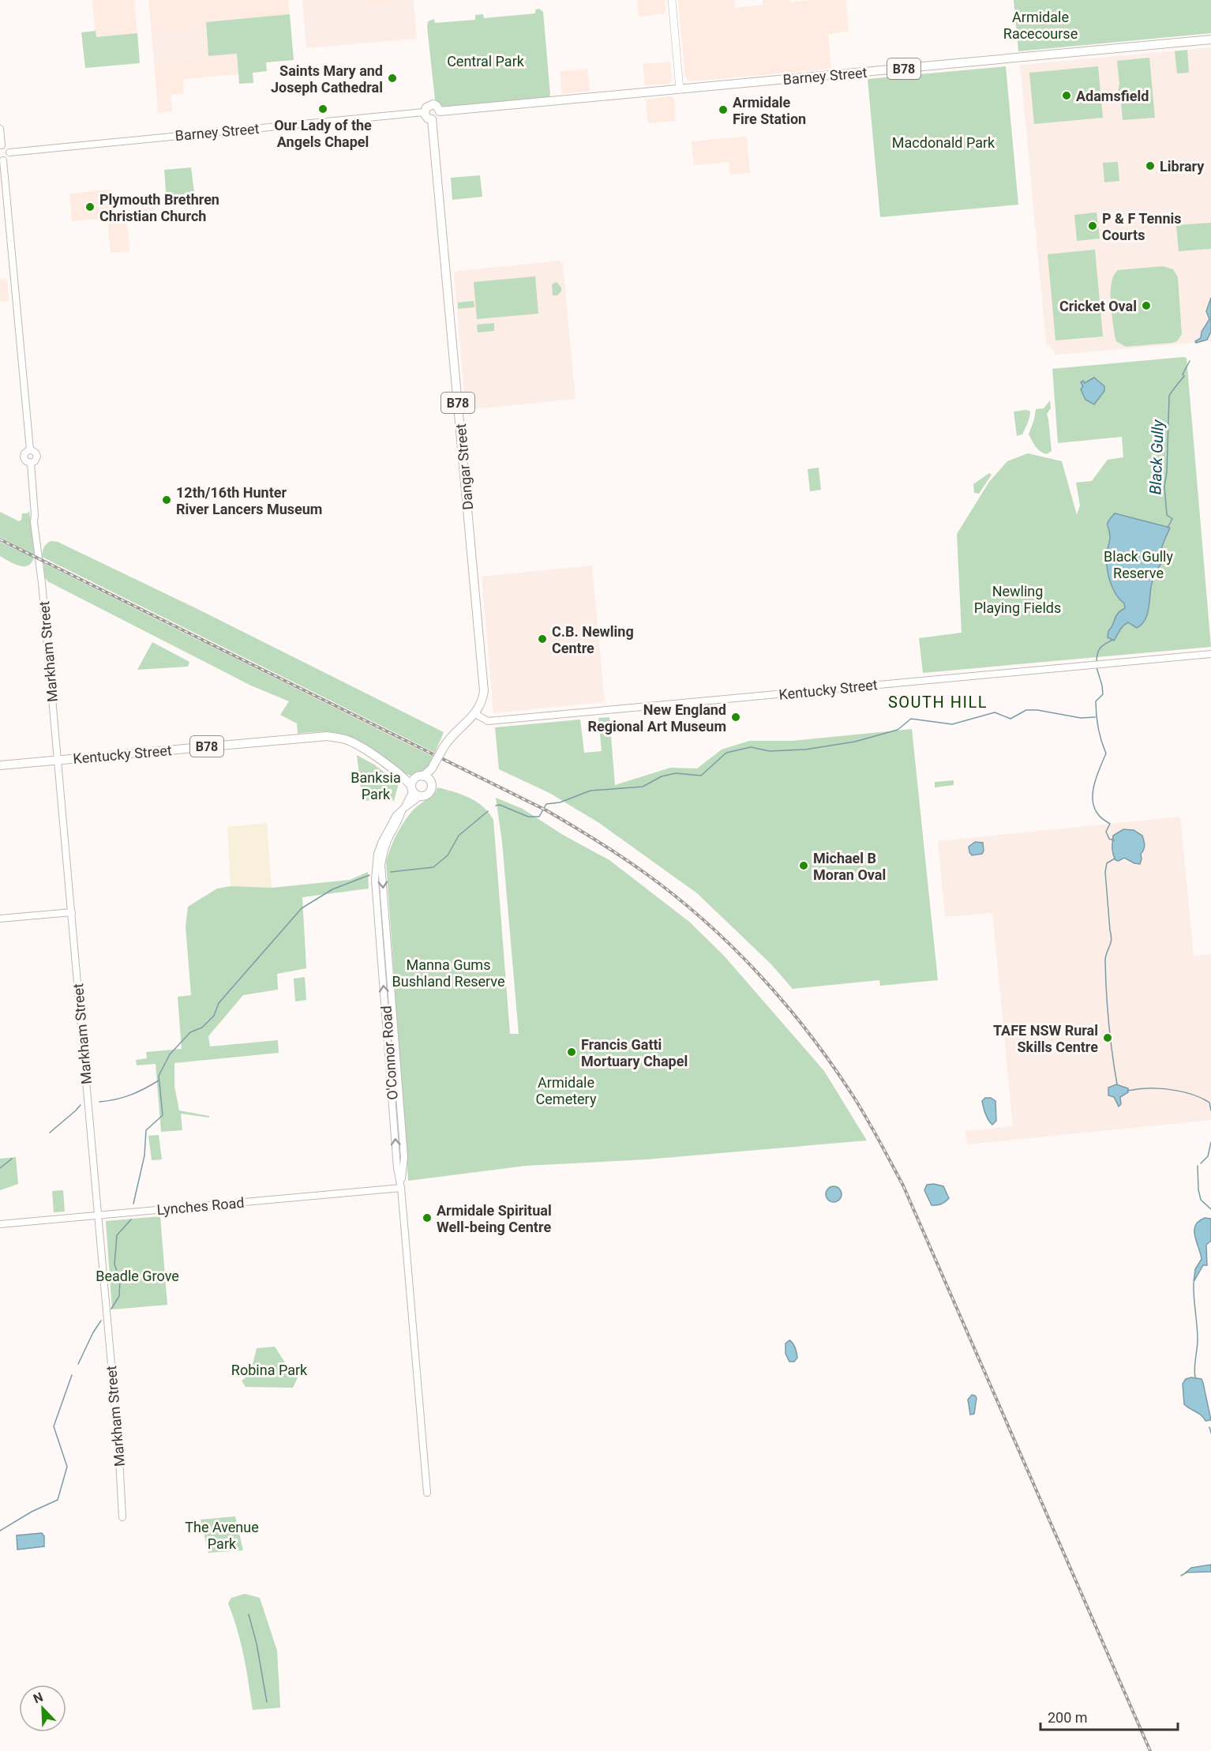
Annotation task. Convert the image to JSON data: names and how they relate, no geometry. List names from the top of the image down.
{
  "streets": {
    "main road": [
      "B78",
      "Barney Street",
      "Dangar Street",
      "Kentucky Street"
    ],
    "street": ["Markham Street", "O'Connor Road", "Lynches Road"]
  },
  "crossings": [
    ["B78", "Barney Street"],
    ["B78", "Dangar Street"],
    ["B78", "Kentucky Street"],
    ["B78", "O'Connor Road"],
    ["Barney Street", "Dangar Street"],
    ["Dangar Street", "Kentucky Street"],
    ["Dangar Street", "O'Connor Road"],
    ["Markham Street", "Kentucky Street"],
    ["Markham Street", "Lynches Road"],
    ["Kentucky Street", "O'Connor Road"],
    ["O'Connor Road", "Lynches Road"]
  ],
  "districts": ["SOUTH HILL"],
  "water": ["Black Gully"],
  "parks": [
    "Armidale Racecourse",
    "Central Park",
    "Macdonald Park",
    "Black Gully Reserve",
    "Newling Playing Fields",
    "Banksia Park",
    "Manna Gums Bushland Reserve",
    "Armidale Cemetery",
    "Beadle Grove",
    "Robina Park",
    "The Avenue Park"
  ],
  "places": [
    "Saints Mary and Joseph Cathedral",
    "Adamsfield",
    "Our Lady of the Angels Chapel",
    "Armidale Fire Station",
    "Library",
    "Plymouth Brethren Christian Church",
    "P & F Tennis Courts",
    "Cricket Oval",
    "12th/16th Hunter River Lancers Museum",
    "C.B. Newling Centre",
    "New England Regional Art Museum",
    "Michael B Moran Oval",
    "TAFE NSW Rural Skills Centre",
    "Francis Gatti Mortuary Chapel",
    "Armidale Spiritual Well-being Centre"
  ],
  "scale_bar": "200 m",
  "north": "top left"
}
